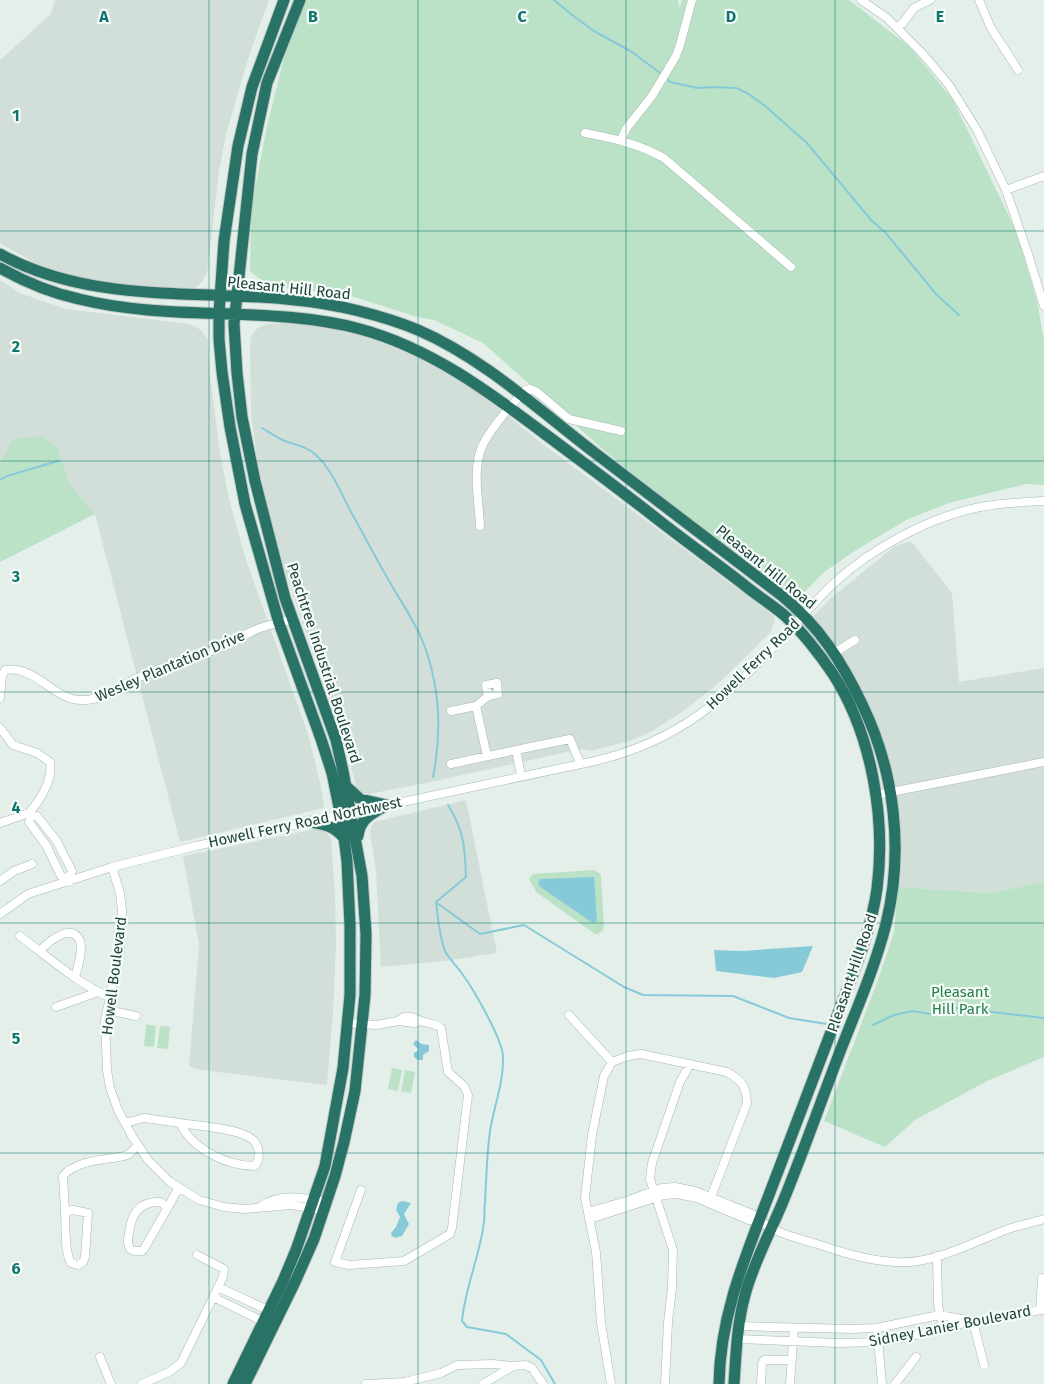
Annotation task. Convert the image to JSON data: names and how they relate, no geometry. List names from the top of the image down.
{
  "streets": {
    "highway": ["Pleasant Hill Road", "Peachtree Industrial Boulevard"],
    "street": [
      "Howell Ferry Road",
      "Wesley Plantation Drive",
      "Howell Ferry Road Northwest",
      "Howell Boulevard",
      "Sidney Lanier Boulevard"
    ]
  },
  "crossings": [
    ["Pleasant Hill Road", "Peachtree Industrial Boulevard"],
    ["Pleasant Hill Road", "Howell Ferry Road"],
    ["Pleasant Hill Road", "Sidney Lanier Boulevard"],
    ["Peachtree Industrial Boulevard", "Wesley Plantation Drive"],
    ["Peachtree Industrial Boulevard", "Howell Ferry Road Northwest"],
    ["Peachtree Industrial Boulevard", "Howell Boulevard"],
    ["Howell Ferry Road", "Howell Ferry Road Northwest"],
    ["Howell Ferry Road Northwest", "Howell Boulevard"]
  ],
  "parks": ["Pleasant Hill Park"],
  "grid": {
    "columns": [
      "A",
      "B",
      "C",
      "D",
      "E"
    ],
    "rows": [
      "1",
      "2",
      "3",
      "4",
      "5",
      "6"
    ]
  }
}
